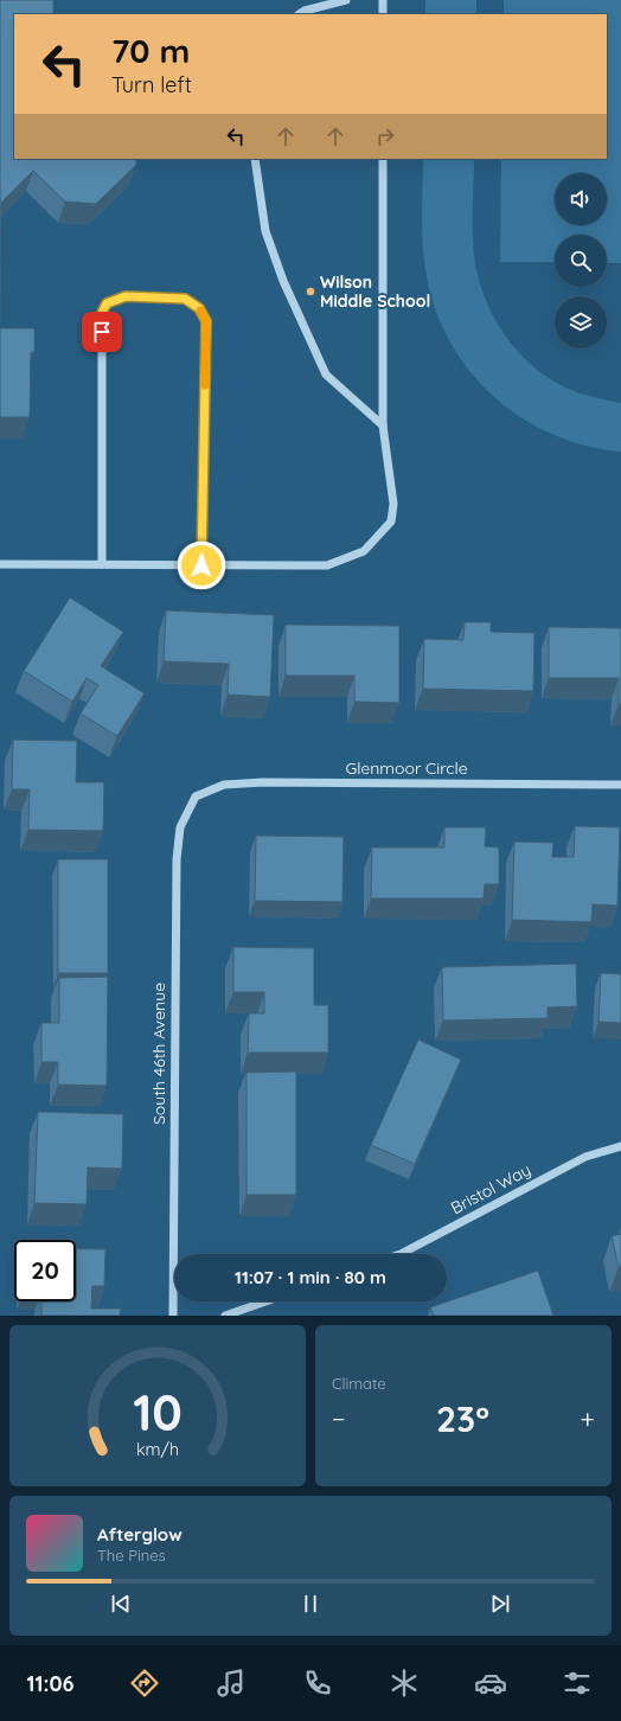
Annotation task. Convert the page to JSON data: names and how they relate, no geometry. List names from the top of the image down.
{
  "streets": {
    "street": ["Glenmoor Circle", "South 46th Avenue", "Bristol Way"]
  },
  "crossings": [
    ["Glenmoor Circle", "South 46th Avenue"]
  ],
  "places": ["Wilson Middle School"],
  "page": {
    "turn": ["70 m", "Turn left"],
    "limit": "20",
    "trip": "11:07 · 1 min · 80 m",
    "tile": "Climate",
    "heat": ["−", "23°", "+"],
    "song": ["Afterglow", "The Pines"],
    "tabs": "11:06",
    "gauge": ["10", "km/h"]
  }
}
